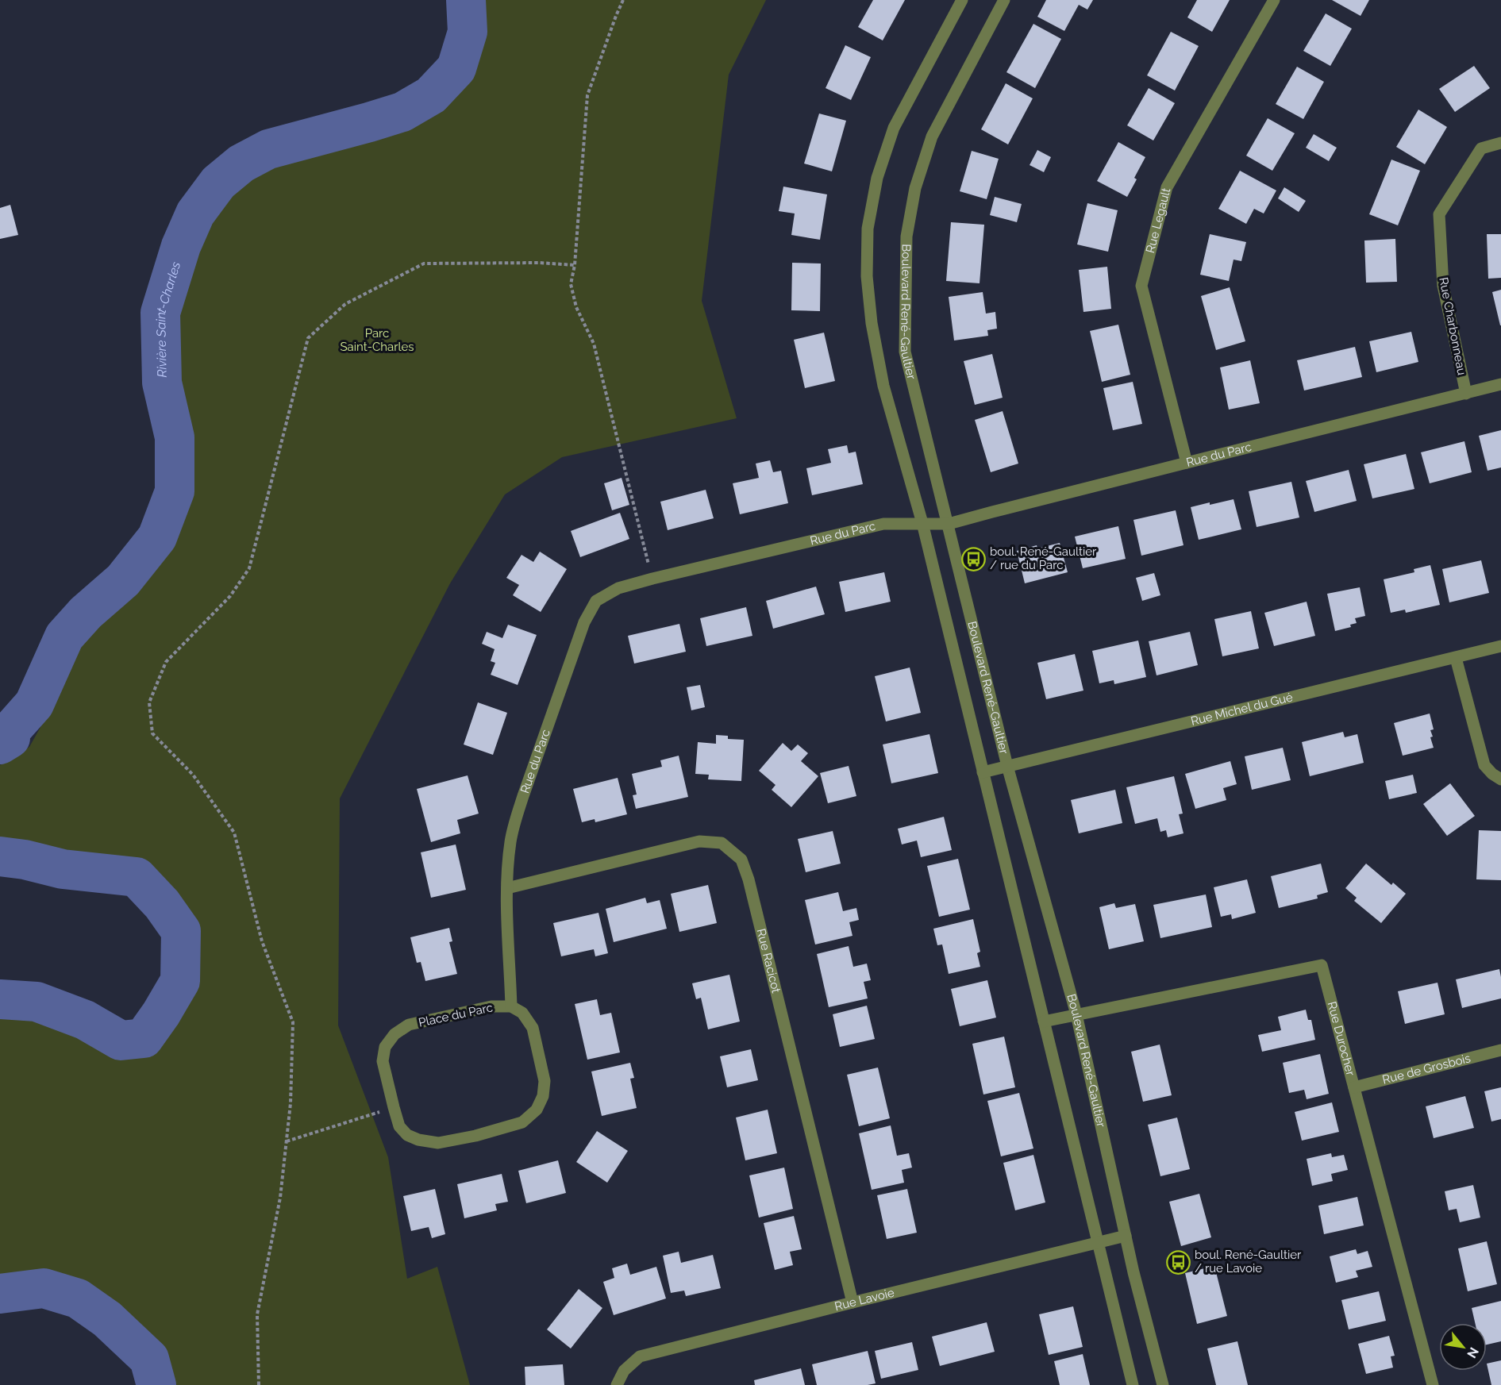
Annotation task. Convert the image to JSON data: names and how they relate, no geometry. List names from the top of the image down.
{
  "streets": {
    "street": [
      "Rue Legault",
      "Boulevard René-Gaultier",
      "Rue Charbonneau",
      "Rue du Parc",
      "Rue Michel du Gué",
      "Rue Racicot",
      "Place du Parc",
      "Rue Durocher",
      "Rue de Grosbois",
      "Rue Lavoie"
    ]
  },
  "crossings": [
    ["Rue Legault", "Rue du Parc"],
    ["Boulevard René-Gaultier", "Rue du Parc"],
    ["Boulevard René-Gaultier", "Rue Michel du Gué"],
    ["Boulevard René-Gaultier", "Rue Durocher"],
    ["Boulevard René-Gaultier", "Rue Lavoie"],
    ["Rue Charbonneau", "Rue du Parc"],
    ["Rue du Parc", "Rue Racicot"],
    ["Rue du Parc", "Place du Parc"],
    ["Rue Racicot", "Rue Lavoie"],
    ["Rue Durocher", "Rue de Grosbois"]
  ],
  "water": ["Rivière Saint-Charles"],
  "parks": ["Parc Saint-Charles"],
  "places": {
    "bus stop": ["boul. René-Gaultier / rue du Parc", "boul. René-Gaultier / rue Lavoie"]
  },
  "north": "bottom right"
}
